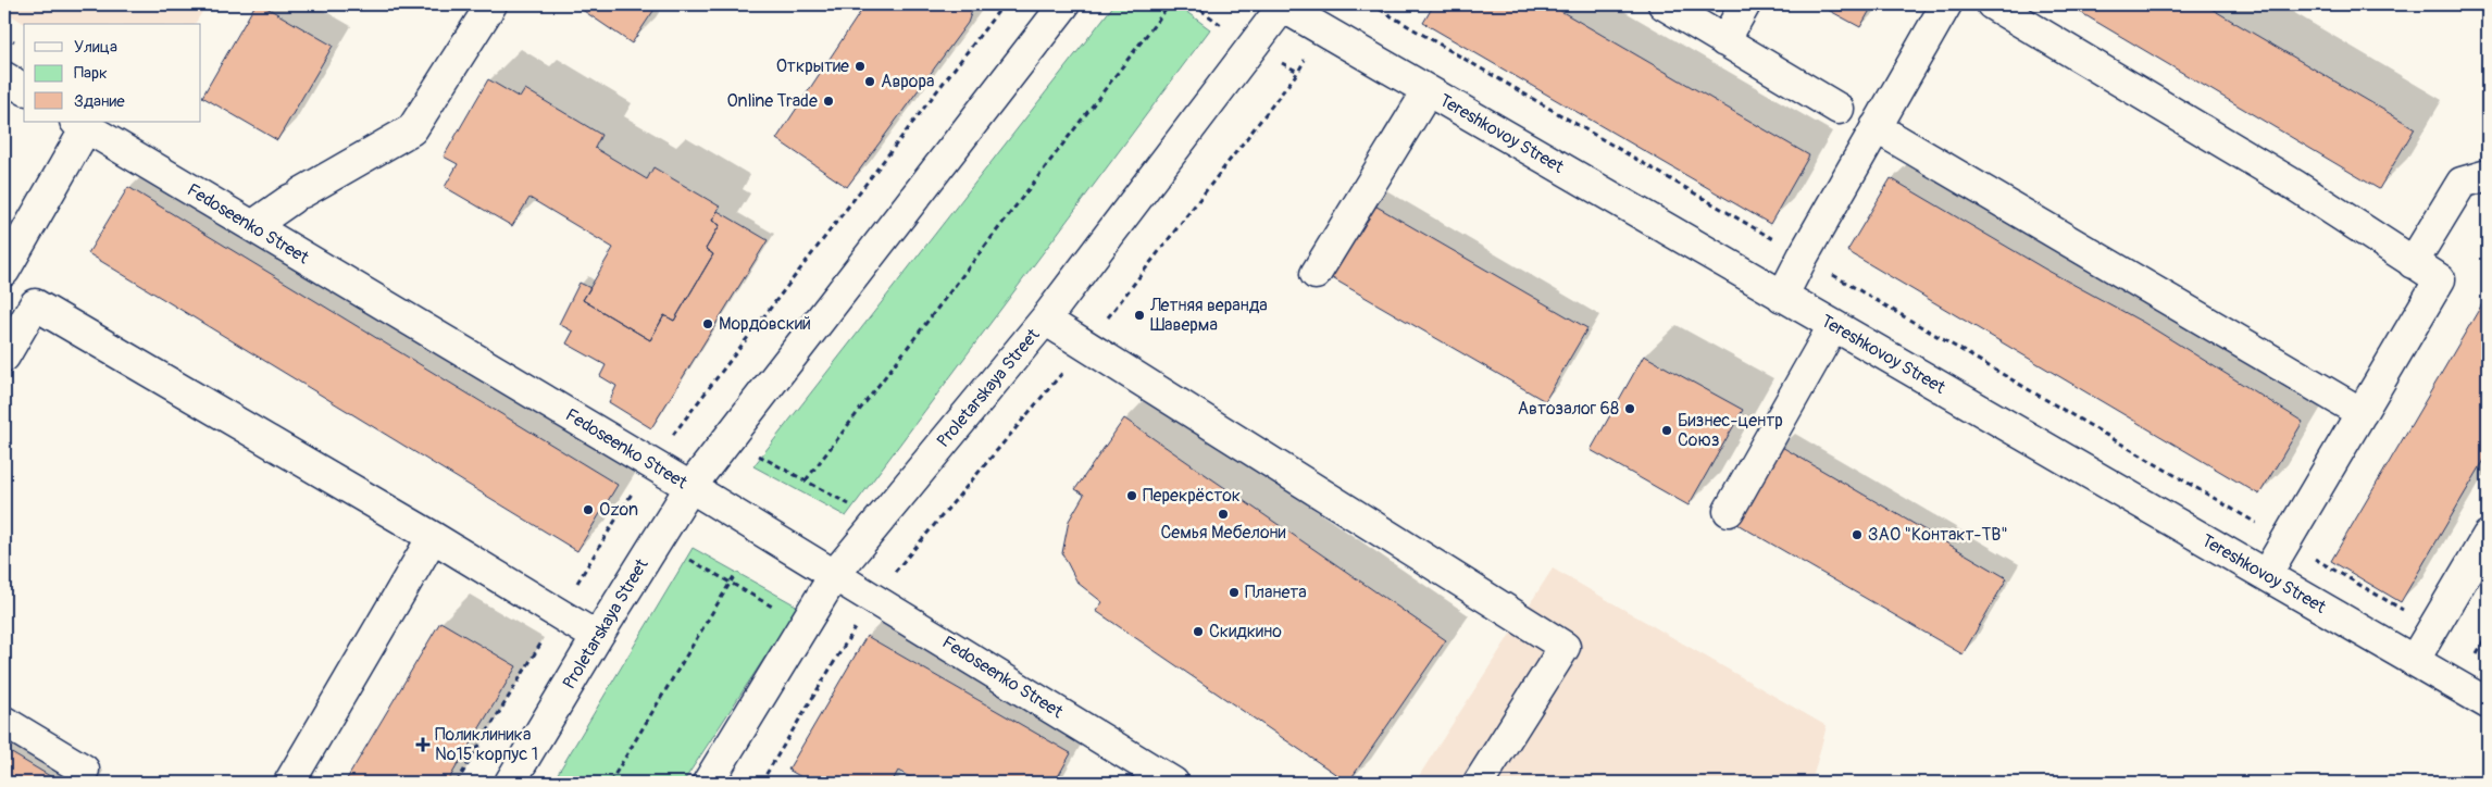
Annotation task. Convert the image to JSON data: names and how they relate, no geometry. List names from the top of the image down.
{
  "streets": {
    "street": ["Tereshkovoy Street", "Fedoseenko Street", "Proletarskaya Street"]
  },
  "crossings": [
    ["Tereshkovoy Street", "Proletarskaya Street"],
    ["Fedoseenko Street", "Proletarskaya Street"]
  ],
  "places": {
    "other": [
      "Открытие",
      "Аврора",
      "Online Trade",
      "Летняя веранда Шаверма",
      "Мордовский",
      "Автозалог 68",
      "Бизнес-центр Союз",
      "Перекрёсток",
      "Ozon",
      "Семья Мебелони",
      "ЗАО \"Контакт-ТВ\"",
      "Планета",
      "Скидкино"
    ],
    "health": ["Поликлиника №15 корпус 1"]
  },
  "legend": ["Улица", "Парк", "Здание"]
}
